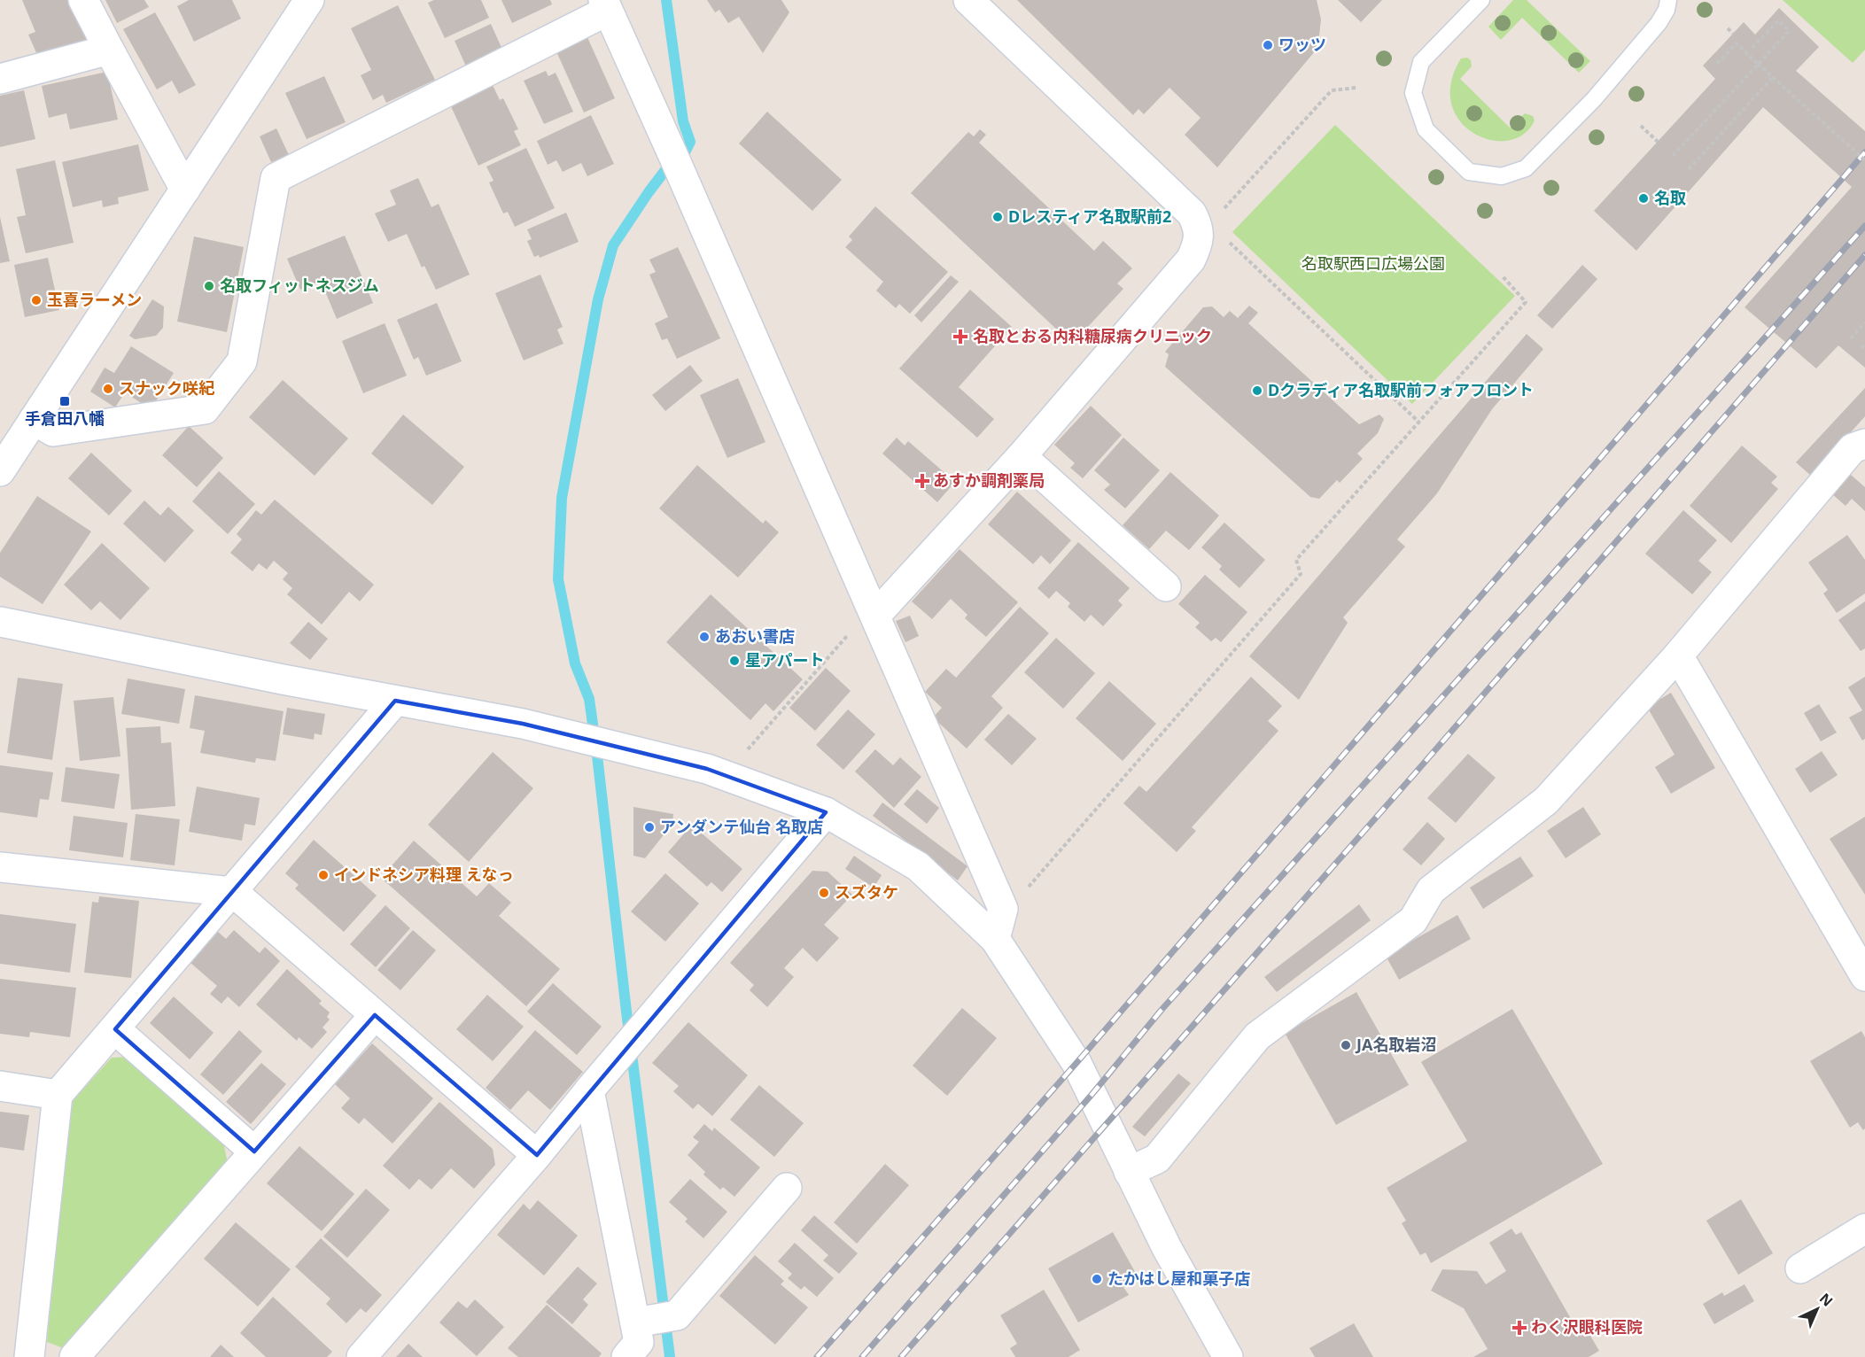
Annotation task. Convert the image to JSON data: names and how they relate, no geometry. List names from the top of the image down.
{
  "parks": ["名取駅西口広場公園"],
  "places": {
    "other": [
      "ワッツ",
      "名取",
      "Dレスティア名取駅前2",
      "名取フィットネスジム",
      "玉喜ラーメン",
      "スナック咲紀",
      "Dクラディア名取駅前フォアフロント",
      "あおい書店",
      "星アパート",
      "アンダンテ仙台 名取店",
      "インドネシア料理 えなっ",
      "スズタケ",
      "JA名取岩沼",
      "たかはし屋和菓子店"
    ],
    "health": ["名取とおる内科糖尿病クリニック", "あすか調剤薬局", "わく沢眼科医院"],
    "transit": ["手倉田八幡"]
  },
  "north": "top right"
}
